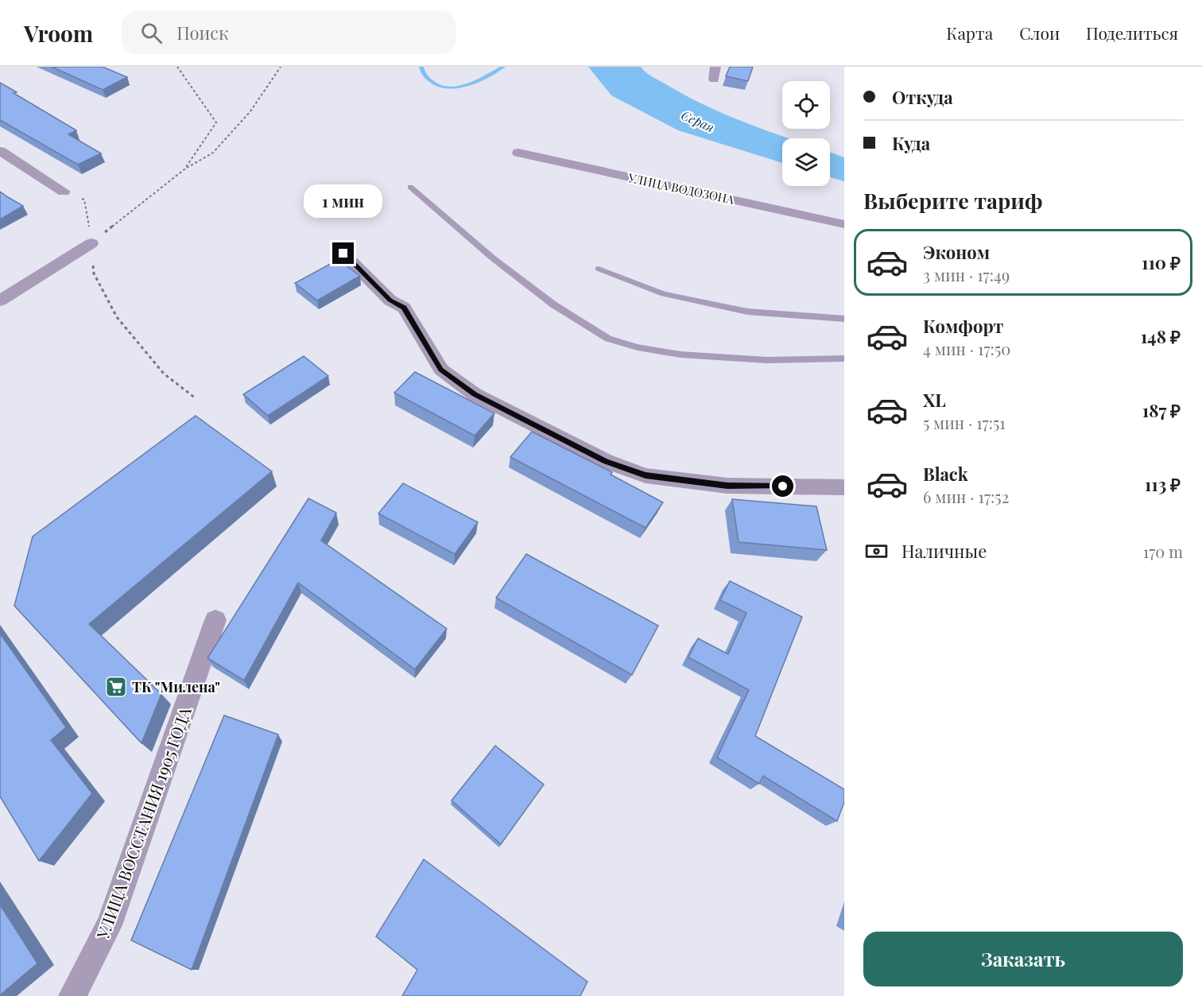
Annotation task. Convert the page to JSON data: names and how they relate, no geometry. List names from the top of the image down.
{
  "streets": {
    "street": ["УЛИЦА ВОДОЗОНА", "УЛИЦА ВОССТАНИЯ 1905 ГОДА"]
  },
  "water": ["Серая"],
  "places": {
    "supermarket": ["ТК \"Милена\""]
  },
  "page": {
    "header": "Vroom",
    "search": "Поиск",
    "nav": ["Карта", "Слои", "Поделиться"],
    "banner": ["Откуда", "Куда"],
    "heading": "Выберите тариф",
    "bubble": "1 мин",
    "list": [
      {
        "name": "Эконом",
        "note": "3 мин · 17:49",
        "value": "110 ₽"
      },
      {
        "name": "Комфорт",
        "note": "4 мин · 17:50",
        "value": "148 ₽"
      },
      {
        "name": "XL",
        "note": "5 мин · 17:51",
        "value": "187 ₽"
      },
      {
        "name": "Black",
        "note": "6 мин · 17:52",
        "value": "113 ₽"
      }
    ],
    "pay": ["Наличные", "170 m"],
    "buttons": "Заказать"
  }
}
